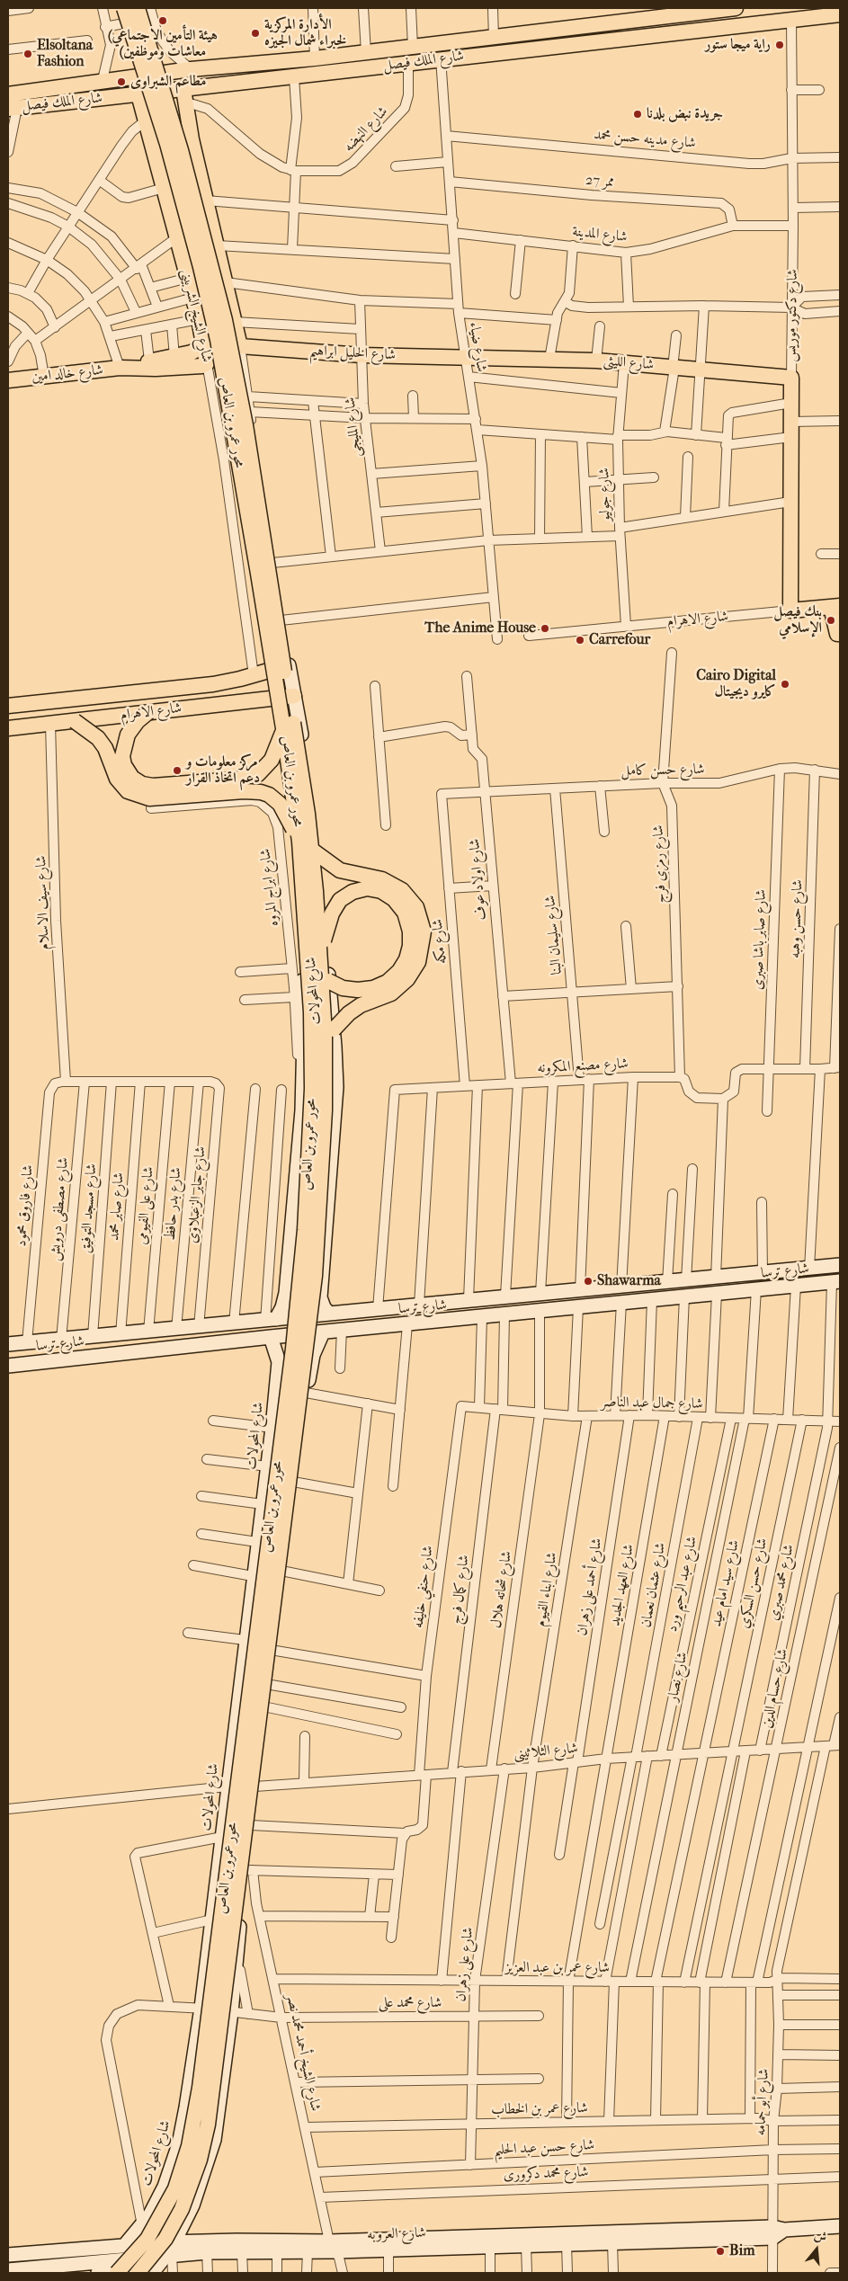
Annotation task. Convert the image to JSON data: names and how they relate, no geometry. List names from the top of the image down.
{
  "streets": {
    "main road": [
      "شارع الملك فيصل",
      "شارع الشيخ الشربينى",
      "شارع دكتور موريس",
      "شارع الخليل ابراهيم",
      "شارع الليثى",
      "شارع خالد امين",
      "محور عمرو بن العاص",
      "شارع الاهرام"
    ],
    "street": [
      "شارع النهضه",
      "شارع مدينه حسن محمد",
      "ممر 27",
      "شارع المدينة",
      "شارع ضياء",
      "شارع المليجى",
      "شارع جوليو",
      "شارع حسن كامل",
      "شارع رمزى فرج",
      "شارع اولاد عوف",
      "شارع ابراج المروه",
      "شارع سيف الاسلام",
      "شارع حسن وهبه",
      "شارع سليمان البنا",
      "شارع صابر باشا صبرى",
      "شارع مكه",
      "شارع المحولات",
      "شارع مصنع المكرونه",
      "شارع جابر الزعبلاوى",
      "شارع بدر حافظ",
      "شارع فاروق محمود",
      "شارع على الفيومى",
      "شارع صابر محمد",
      "شارع مسجد التوفيق",
      "شارع مصطفى درويش",
      "شارع ترسا",
      "شارع جمال عبد الناصر",
      "شارع محمد صبري",
      "شارع سيد امام عيد",
      "شارع حسن السكري",
      "شارع عبد الرحيم ورد",
      "شارع العهد الجديد",
      "شارع عثمان نعمان",
      "شارع حنفي خليفه",
      "شارع أحمد على زهران",
      "شارع كمال فرج",
      "شارع شحاته هلال",
      "شارع ابناء الفيوم",
      "شارع نصار",
      "شارع حسام الدين",
      "شارع الثلاثينى",
      "شارع على زهران",
      "شارع عمر بن عبد العزيز",
      "شارع محمد على",
      "شارع الشيخ أحمد محمد نصر",
      "شارع أبو حمامه",
      "شارع عمر بن الخطاب",
      "شارع حسن عبد الحليم",
      "شارع محمد دكرورى",
      "شارع العروبه"
    ]
  },
  "crossings": [
    ["شارع الملك فيصل", "شارع النهضه"],
    ["شارع الملك فيصل", "شارع الشيخ الشربينى"],
    ["شارع الملك فيصل", "شارع دكتور موريس"],
    ["شارع الملك فيصل", "شارع ضياء"],
    ["شارع مدينه حسن محمد", "شارع دكتور موريس"],
    ["شارع مدينه حسن محمد", "شارع ضياء"],
    ["ممر 27", "شارع المدينة"],
    ["ممر 27", "شارع ضياء"],
    ["شارع المدينة", "شارع دكتور موريس"],
    ["شارع المدينة", "شارع ضياء"],
    ["شارع الشيخ الشربينى", "شارع خالد امين"],
    ["شارع الشيخ الشربينى", "شارع الاهرام"],
    ["شارع دكتور موريس", "شارع الليثى"],
    ["شارع دكتور موريس", "شارع الاهرام"],
    ["شارع ضياء", "شارع الخليل ابراهيم"],
    ["شارع ضياء", "شارع الليثى"],
    ["شارع الخليل ابراهيم", "شارع الليثى"],
    ["شارع الخليل ابراهيم", "شارع المليجى"],
    ["شارع الليثى", "شارع جوليو"],
    ["شارع جوليو", "شارع الاهرام"],
    ["شارع الاهرام", "شارع سيف الاسلام"],
    ["شارع الاهرام", "شارع المحولات"],
    ["شارع حسن كامل", "شارع رمزى فرج"],
    ["شارع حسن كامل", "شارع اولاد عوف"],
    ["شارع حسن كامل", "شارع حسن وهبه"],
    ["شارع حسن كامل", "شارع سليمان البنا"],
    ["شارع حسن كامل", "شارع صابر باشا صبرى"],
    ["شارع حسن كامل", "شارع مكه"],
    ["شارع رمزى فرج", "شارع مصنع المكرونه"],
    ["شارع اولاد عوف", "شارع مصنع المكرونه"],
    ["شارع اولاد عوف", "شارع ترسا"],
    ["شارع ابراج المروه", "شارع المحولات"],
    ["شارع سيف الاسلام", "شارع جابر الزعبلاوى"],
    ["شارع سيف الاسلام", "شارع فاروق محمود"],
    ["شارع سليمان البنا", "شارع مصنع المكرونه"],
    ["شارع سليمان البنا", "شارع ترسا"],
    ["شارع مكه", "شارع مصنع المكرونه"],
    ["شارع المحولات", "شارع ترسا"],
    ["شارع المحولات", "شارع محمد على"],
    ["شارع المحولات", "شارع العروبه"],
    ["شارع مصنع المكرونه", "شارع ترسا"],
    ["شارع جابر الزعبلاوى", "شارع بدر حافظ"],
    ["شارع جابر الزعبلاوى", "شارع فاروق محمود"],
    ["شارع جابر الزعبلاوى", "شارع على الفيومى"],
    ["شارع جابر الزعبلاوى", "شارع صابر محمد"],
    ["شارع جابر الزعبلاوى", "شارع مسجد التوفيق"],
    ["شارع جابر الزعبلاوى", "شارع مصطفى درويش"],
    ["شارع جابر الزعبلاوى", "شارع ترسا"],
    ["شارع بدر حافظ", "شارع ترسا"],
    ["شارع فاروق محمود", "شارع ترسا"],
    ["شارع على الفيومى", "شارع ترسا"],
    ["شارع صابر محمد", "شارع ترسا"],
    ["شارع مسجد التوفيق", "شارع ترسا"],
    ["شارع مصطفى درويش", "شارع ترسا"],
    ["شارع ترسا", "شارع محمد صبري"],
    ["شارع ترسا", "شارع كمال فرج"],
    ["شارع ترسا", "شارع شحاته هلال"],
    ["شارع ترسا", "شارع نصار"],
    ["شارع جمال عبد الناصر", "شارع محمد صبري"],
    ["شارع جمال عبد الناصر", "شارع سيد امام عيد"],
    ["شارع جمال عبد الناصر", "شارع حسن السكري"],
    ["شارع جمال عبد الناصر", "شارع عبد الرحيم ورد"],
    ["شارع جمال عبد الناصر", "شارع العهد الجديد"],
    ["شارع جمال عبد الناصر", "شارع عثمان نعمان"],
    ["شارع جمال عبد الناصر", "شارع حنفي خليفه"],
    ["شارع جمال عبد الناصر", "شارع أحمد على زهران"],
    ["شارع جمال عبد الناصر", "شارع كمال فرج"],
    ["شارع جمال عبد الناصر", "شارع شحاته هلال"],
    ["شارع جمال عبد الناصر", "شارع ابناء الفيوم"],
    ["شارع جمال عبد الناصر", "شارع نصار"],
    ["شارع محمد صبري", "شارع الثلاثينى"],
    ["شارع سيد امام عيد", "شارع الثلاثينى"],
    ["شارع سيد امام عيد", "شارع عمر بن عبد العزيز"],
    ["شارع سيد امام عيد", "شارع عمر بن الخطاب"],
    ["شارع حسن السكري", "شارع الثلاثينى"],
    ["شارع حسن السكري", "شارع عمر بن عبد العزيز"],
    ["شارع عبد الرحيم ورد", "شارع الثلاثينى"],
    ["شارع العهد الجديد", "شارع الثلاثينى"],
    ["شارع العهد الجديد", "شارع عمر بن عبد العزيز"],
    ["شارع العهد الجديد", "شارع عمر بن الخطاب"],
    ["شارع عثمان نعمان", "شارع الثلاثينى"],
    ["شارع حنفي خليفه", "شارع الثلاثينى"],
    ["شارع أحمد على زهران", "شارع الثلاثينى"],
    ["شارع كمال فرج", "شارع الثلاثينى"],
    ["شارع كمال فرج", "شارع عمر بن عبد العزيز"],
    ["شارع شحاته هلال", "شارع الثلاثينى"],
    ["شارع ابناء الفيوم", "شارع الثلاثينى"],
    ["شارع ابناء الفيوم", "شارع عمر بن عبد العزيز"],
    ["شارع نصار", "شارع الثلاثينى"],
    ["شارع نصار", "شارع عمر بن عبد العزيز"],
    ["شارع حسام الدين", "شارع الثلاثينى"],
    ["شارع حسام الدين", "شارع عمر بن عبد العزيز"],
    ["شارع الثلاثينى", "شارع على زهران"],
    ["شارع الثلاثينى", "شارع أبو حمامه"],
    ["شارع على زهران", "شارع عمر بن عبد العزيز"],
    ["شارع على زهران", "شارع محمد على"],
    ["شارع على زهران", "شارع عمر بن الخطاب"],
    ["شارع على زهران", "شارع حسن عبد الحليم"],
    ["شارع عمر بن عبد العزيز", "شارع الشيخ أحمد محمد نصر"],
    ["شارع عمر بن عبد العزيز", "شارع أبو حمامه"],
    ["شارع محمد على", "شارع الشيخ أحمد محمد نصر"],
    ["شارع الشيخ أحمد محمد نصر", "شارع عمر بن الخطاب"],
    ["شارع الشيخ أحمد محمد نصر", "شارع حسن عبد الحليم"],
    ["شارع الشيخ أحمد محمد نصر", "شارع محمد دكرورى"],
    ["شارع الشيخ أحمد محمد نصر", "شارع العروبه"],
    ["شارع أبو حمامه", "شارع عمر بن الخطاب"],
    ["شارع أبو حمامه", "شارع حسن عبد الحليم"],
    ["شارع أبو حمامه", "شارع محمد دكرورى"],
    ["شارع أبو حمامه", "شارع العروبه"]
  ],
  "places": [
    "(هيئة التأمين الاجتماعي (معاشات وموظفين",
    "الأدارة المركزية لخبراء شمال الجيزه",
    "راية ميجا ستور",
    "Elsoltana Fashion",
    "مطاعم الشبراوى",
    "جريدة نبض بلدنا",
    "بنك فيصل الإسلامي",
    "The Anime House",
    "Carrefour",
    "Cairo Digital كايرو ديجيتال",
    "مركز معلومات و دعم اتخاذ القرار",
    "Shawarma",
    "Bim"
  ],
  "north": "top"
}
